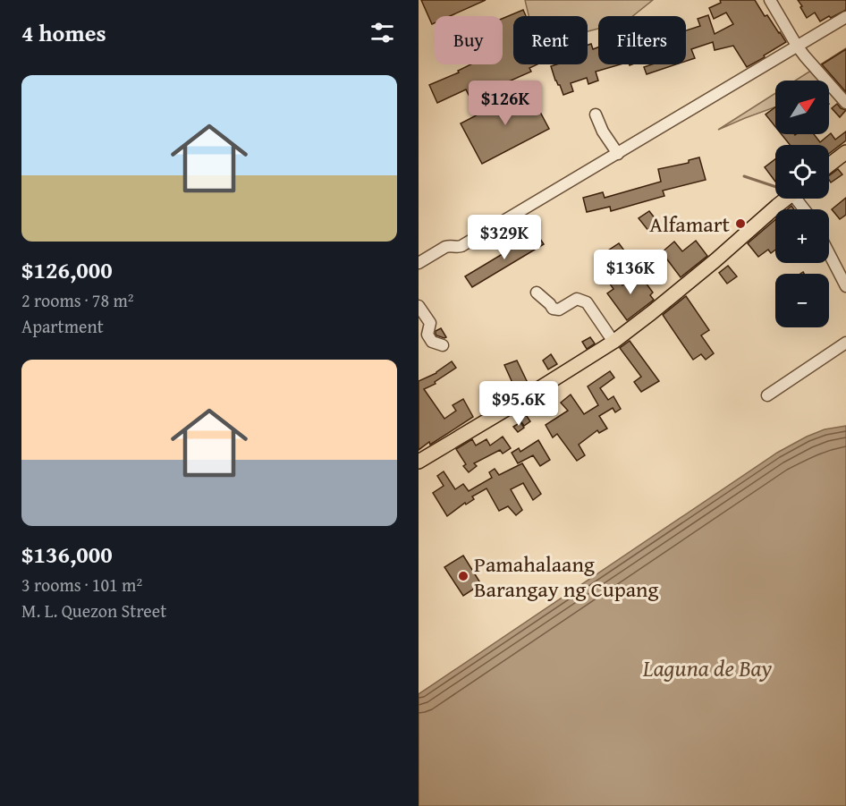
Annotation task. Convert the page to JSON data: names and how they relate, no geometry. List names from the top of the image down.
{
  "water": ["Laguna de Bay"],
  "places": ["Alfamart", "Pamahalaang Barangay ng Cupang"],
  "north": "top right",
  "page": {
    "heading": "4 homes",
    "chip": ["Buy", "Rent", "Filters"],
    "list": [
      {
        "name": "$126,000",
        "note": "2 rooms · 78 m² · Apartment"
      },
      {
        "name": "$136,000",
        "note": "3 rooms · 101 m² · M. L. Quezon Street"
      }
    ],
    "map_buttons": ["+", "−"],
    "price": [
      "$126K",
      "$329K",
      "$136K",
      "$95.6K"
    ]
  }
}
